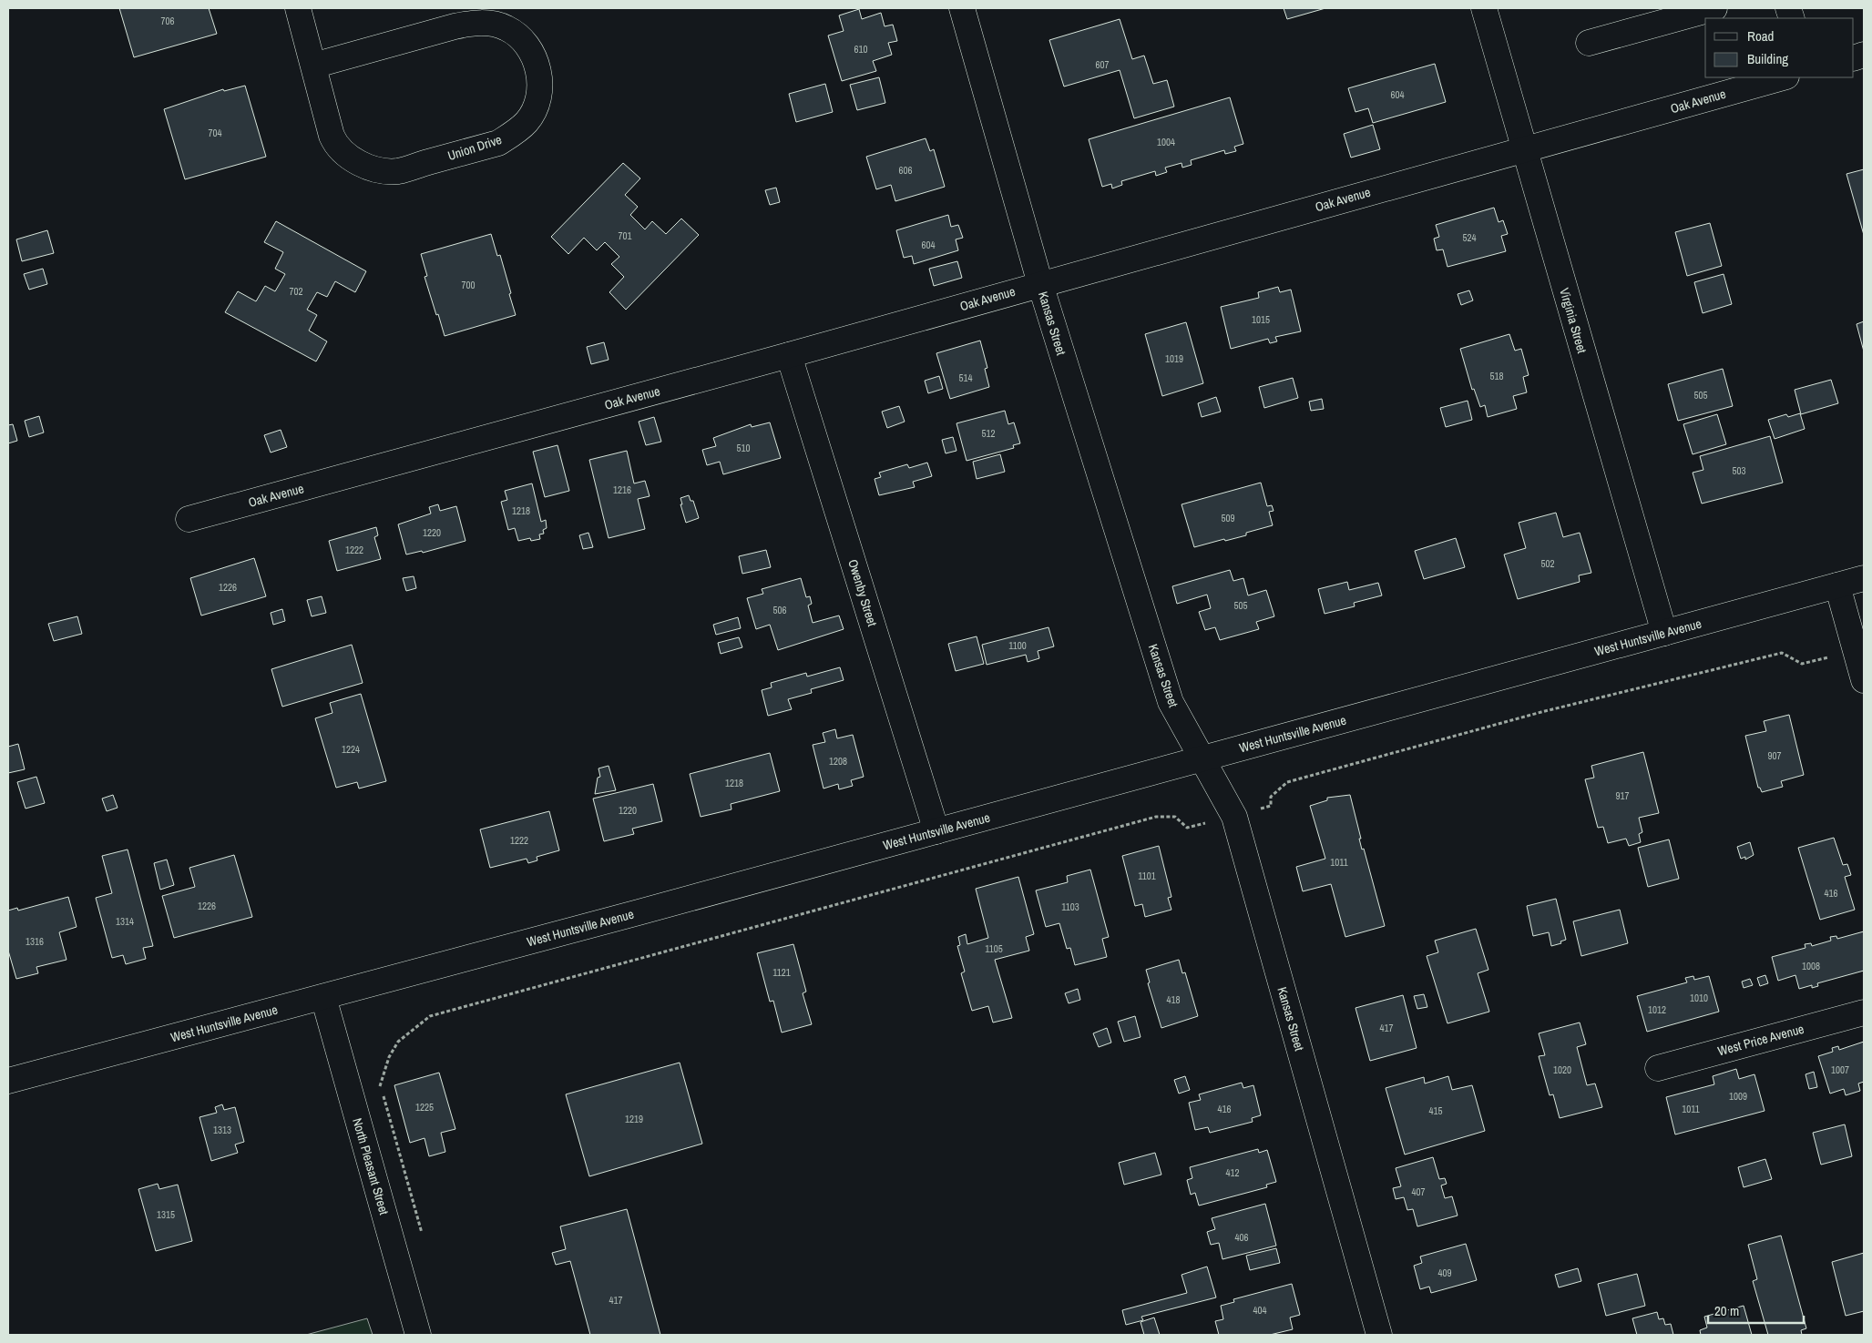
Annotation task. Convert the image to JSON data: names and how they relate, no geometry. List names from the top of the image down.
{
  "streets": {
    "street": [
      "Oak Avenue",
      "Union Drive",
      "Virginia Street",
      "Kansas Street",
      "Owenby Street",
      "West Huntsville Avenue",
      "West Price Avenue",
      "North Pleasant Street"
    ]
  },
  "crossings": [
    ["Oak Avenue", "Virginia Street"],
    ["Oak Avenue", "Kansas Street"],
    ["Oak Avenue", "Owenby Street"],
    ["Virginia Street", "West Huntsville Avenue"],
    ["Kansas Street", "West Huntsville Avenue"],
    ["Owenby Street", "West Huntsville Avenue"],
    ["West Huntsville Avenue", "North Pleasant Street"]
  ],
  "house_numbers": [
    "706",
    "610",
    "607",
    "604",
    "704",
    "1004",
    "606",
    "701",
    "524",
    "604",
    "700",
    "702",
    "1015",
    "1019",
    "518",
    "514",
    "505",
    "512",
    "510",
    "503",
    "1216",
    "1218",
    "509",
    "1220",
    "1222",
    "502",
    "1226",
    "505",
    "506",
    "1100",
    "1224",
    "907",
    "1208",
    "1218",
    "917",
    "1220",
    "1222",
    "1011",
    "1101",
    "416",
    "1226",
    "1103",
    "1314",
    "1316",
    "1105",
    "1008",
    "1121",
    "1010",
    "418",
    "1012",
    "417",
    "1020",
    "1007",
    "1009",
    "1225",
    "416",
    "1011",
    "415",
    "1219",
    "1313",
    "412",
    "407",
    "1315",
    "406",
    "409",
    "417",
    "404"
  ],
  "legend": ["Road", "Building"],
  "scale_bar": "20 m"
}
